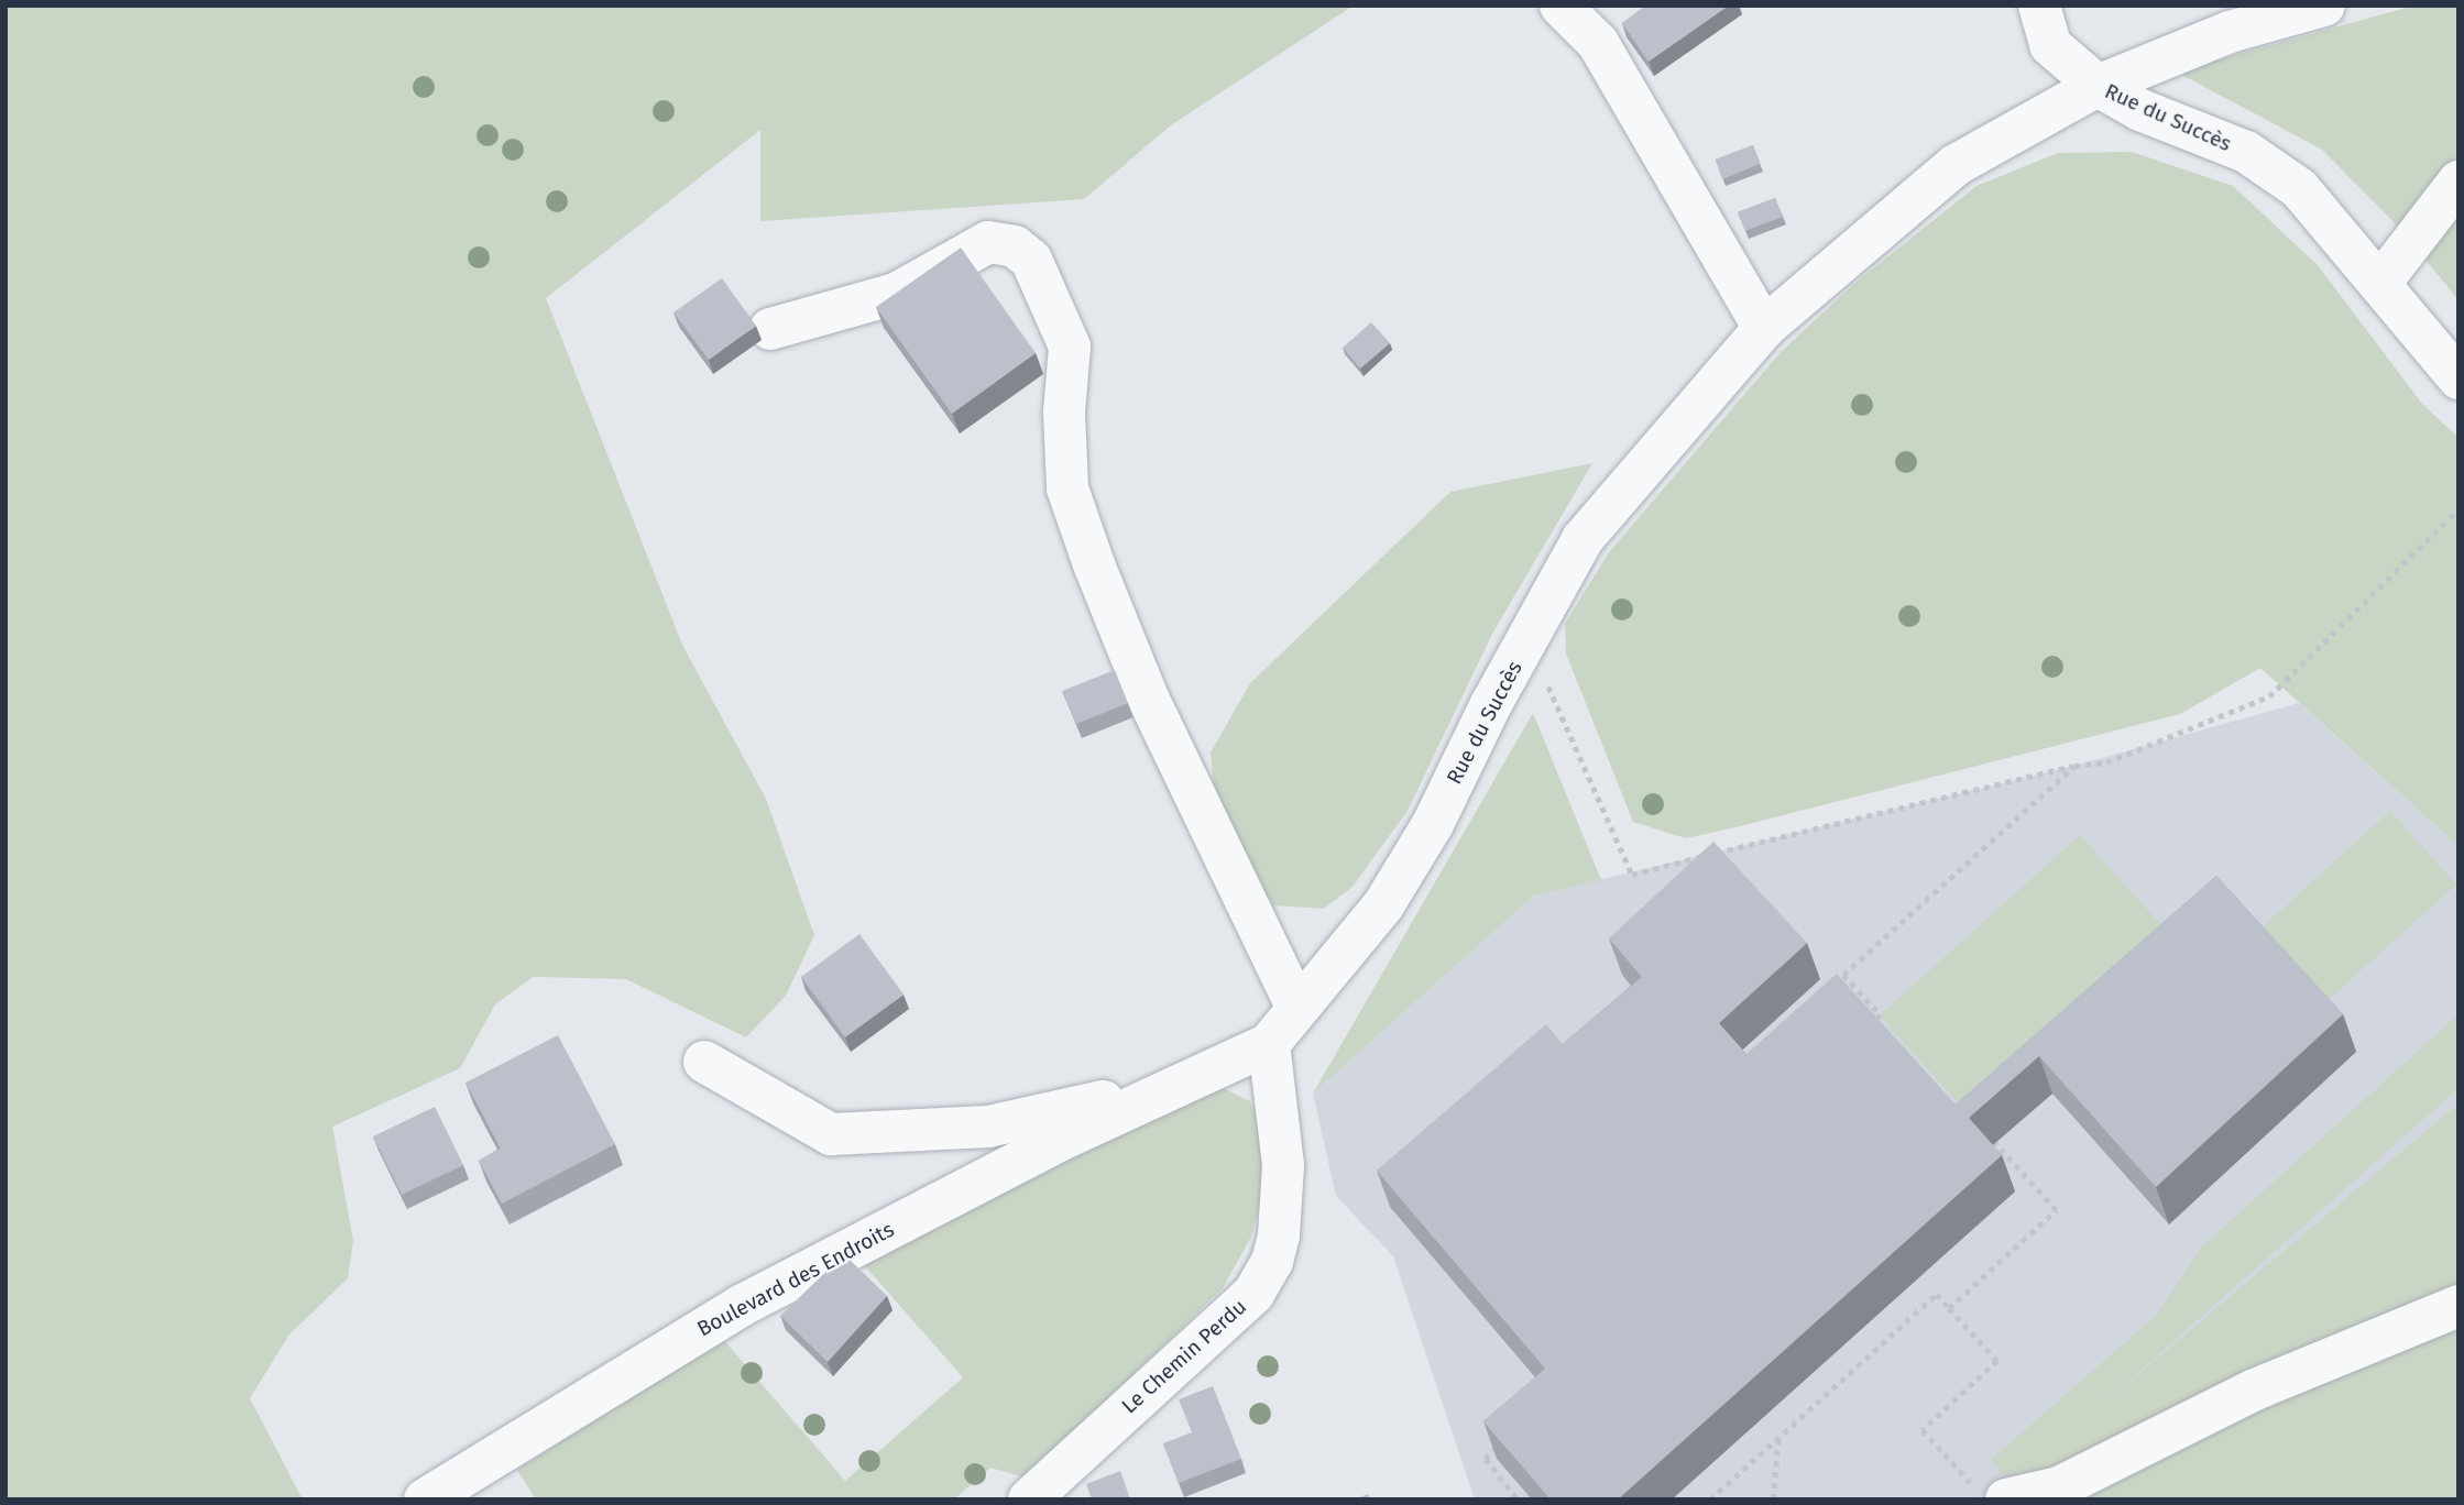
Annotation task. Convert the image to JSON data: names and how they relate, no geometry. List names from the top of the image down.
{
  "streets": {
    "street": ["Rue du Succès", "Boulevard des Endroits", "Le Chemin Perdu"]
  },
  "crossings": [
    ["Rue du Succès", "Boulevard des Endroits"],
    ["Rue du Succès", "Le Chemin Perdu"]
  ]
}
